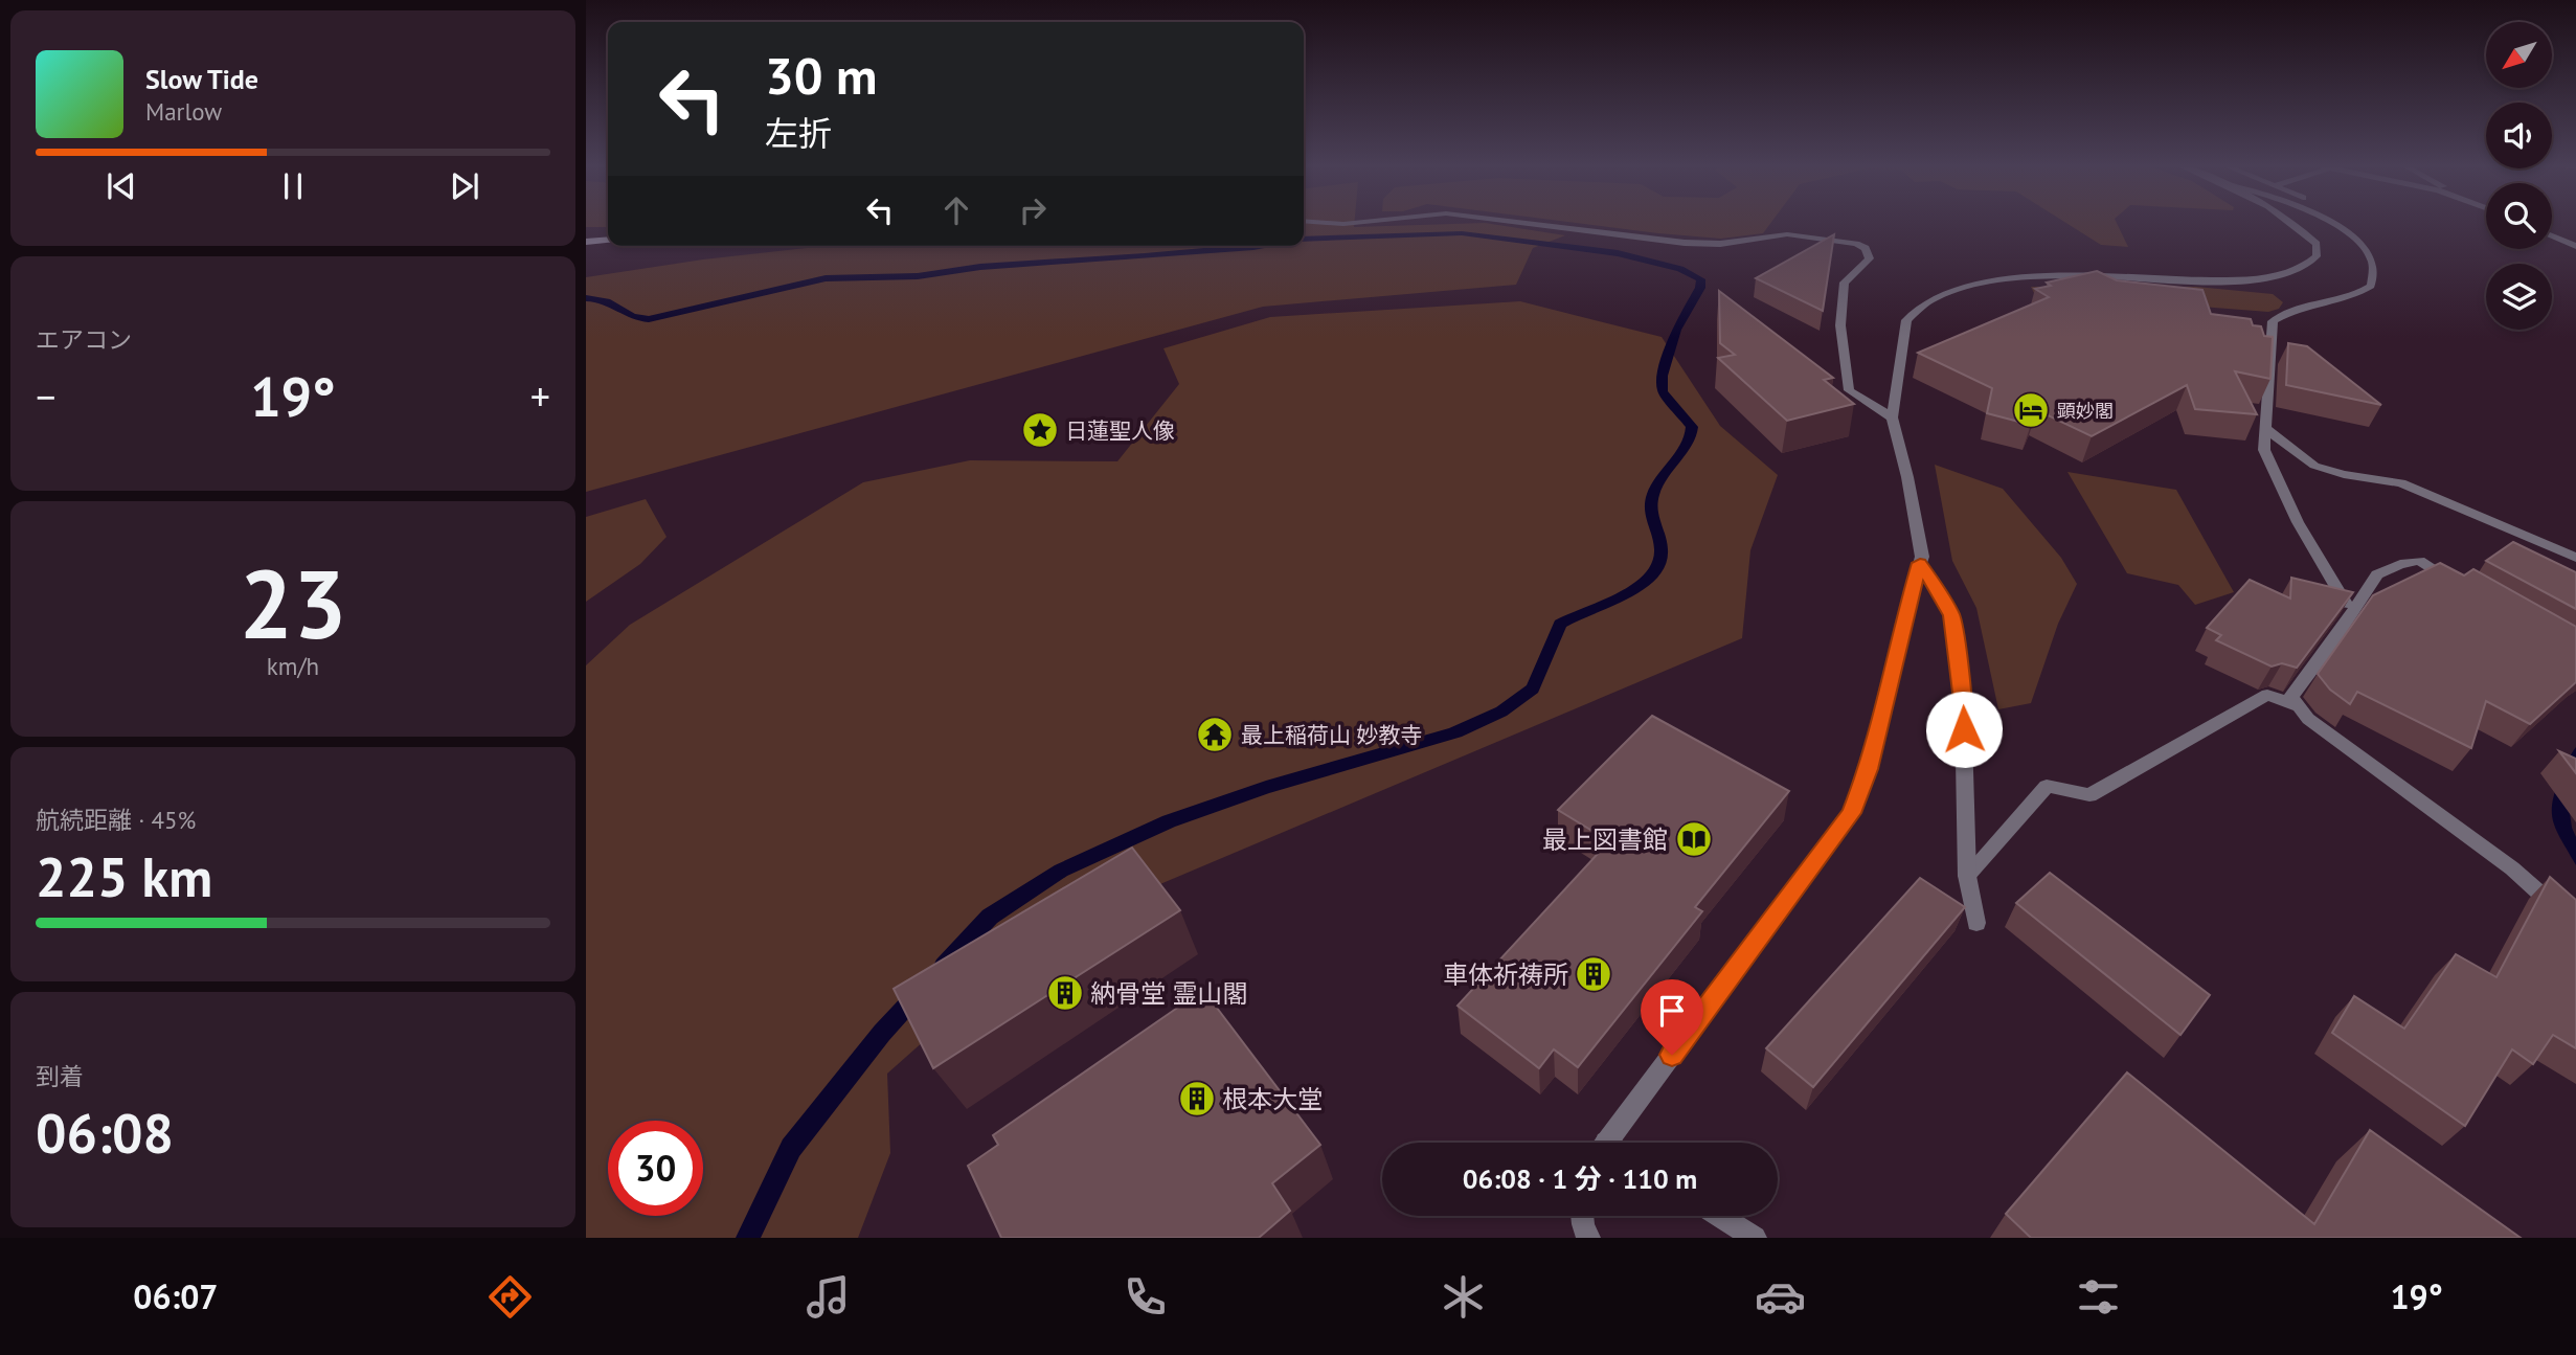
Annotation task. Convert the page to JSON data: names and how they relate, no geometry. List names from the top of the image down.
{
  "places": {
    "hotel": ["顕妙閣"],
    "place": ["日蓮聖人像"],
    "temple": ["最上稲荷山 妙教寺"],
    "library": ["最上図書館"],
    "building": ["車体祈祷所", "納骨堂 霊山閣", "根本大堂"]
  },
  "north": "bottom left",
  "page": {
    "turn": ["30 m", "左折"],
    "song": ["Slow Tide", "Marlow"],
    "tile": [
      "エアコン",
      ["23", "km/h"],
      ["航続距離 · 45%", "225 km"],
      ["到着", "06:08"]
    ],
    "heat": ["−", "19°", "+"],
    "limit": "30",
    "trip": "06:08 · 1 分 · 110 m",
    "tabs": ["06:07", "19°"]
  }
}
